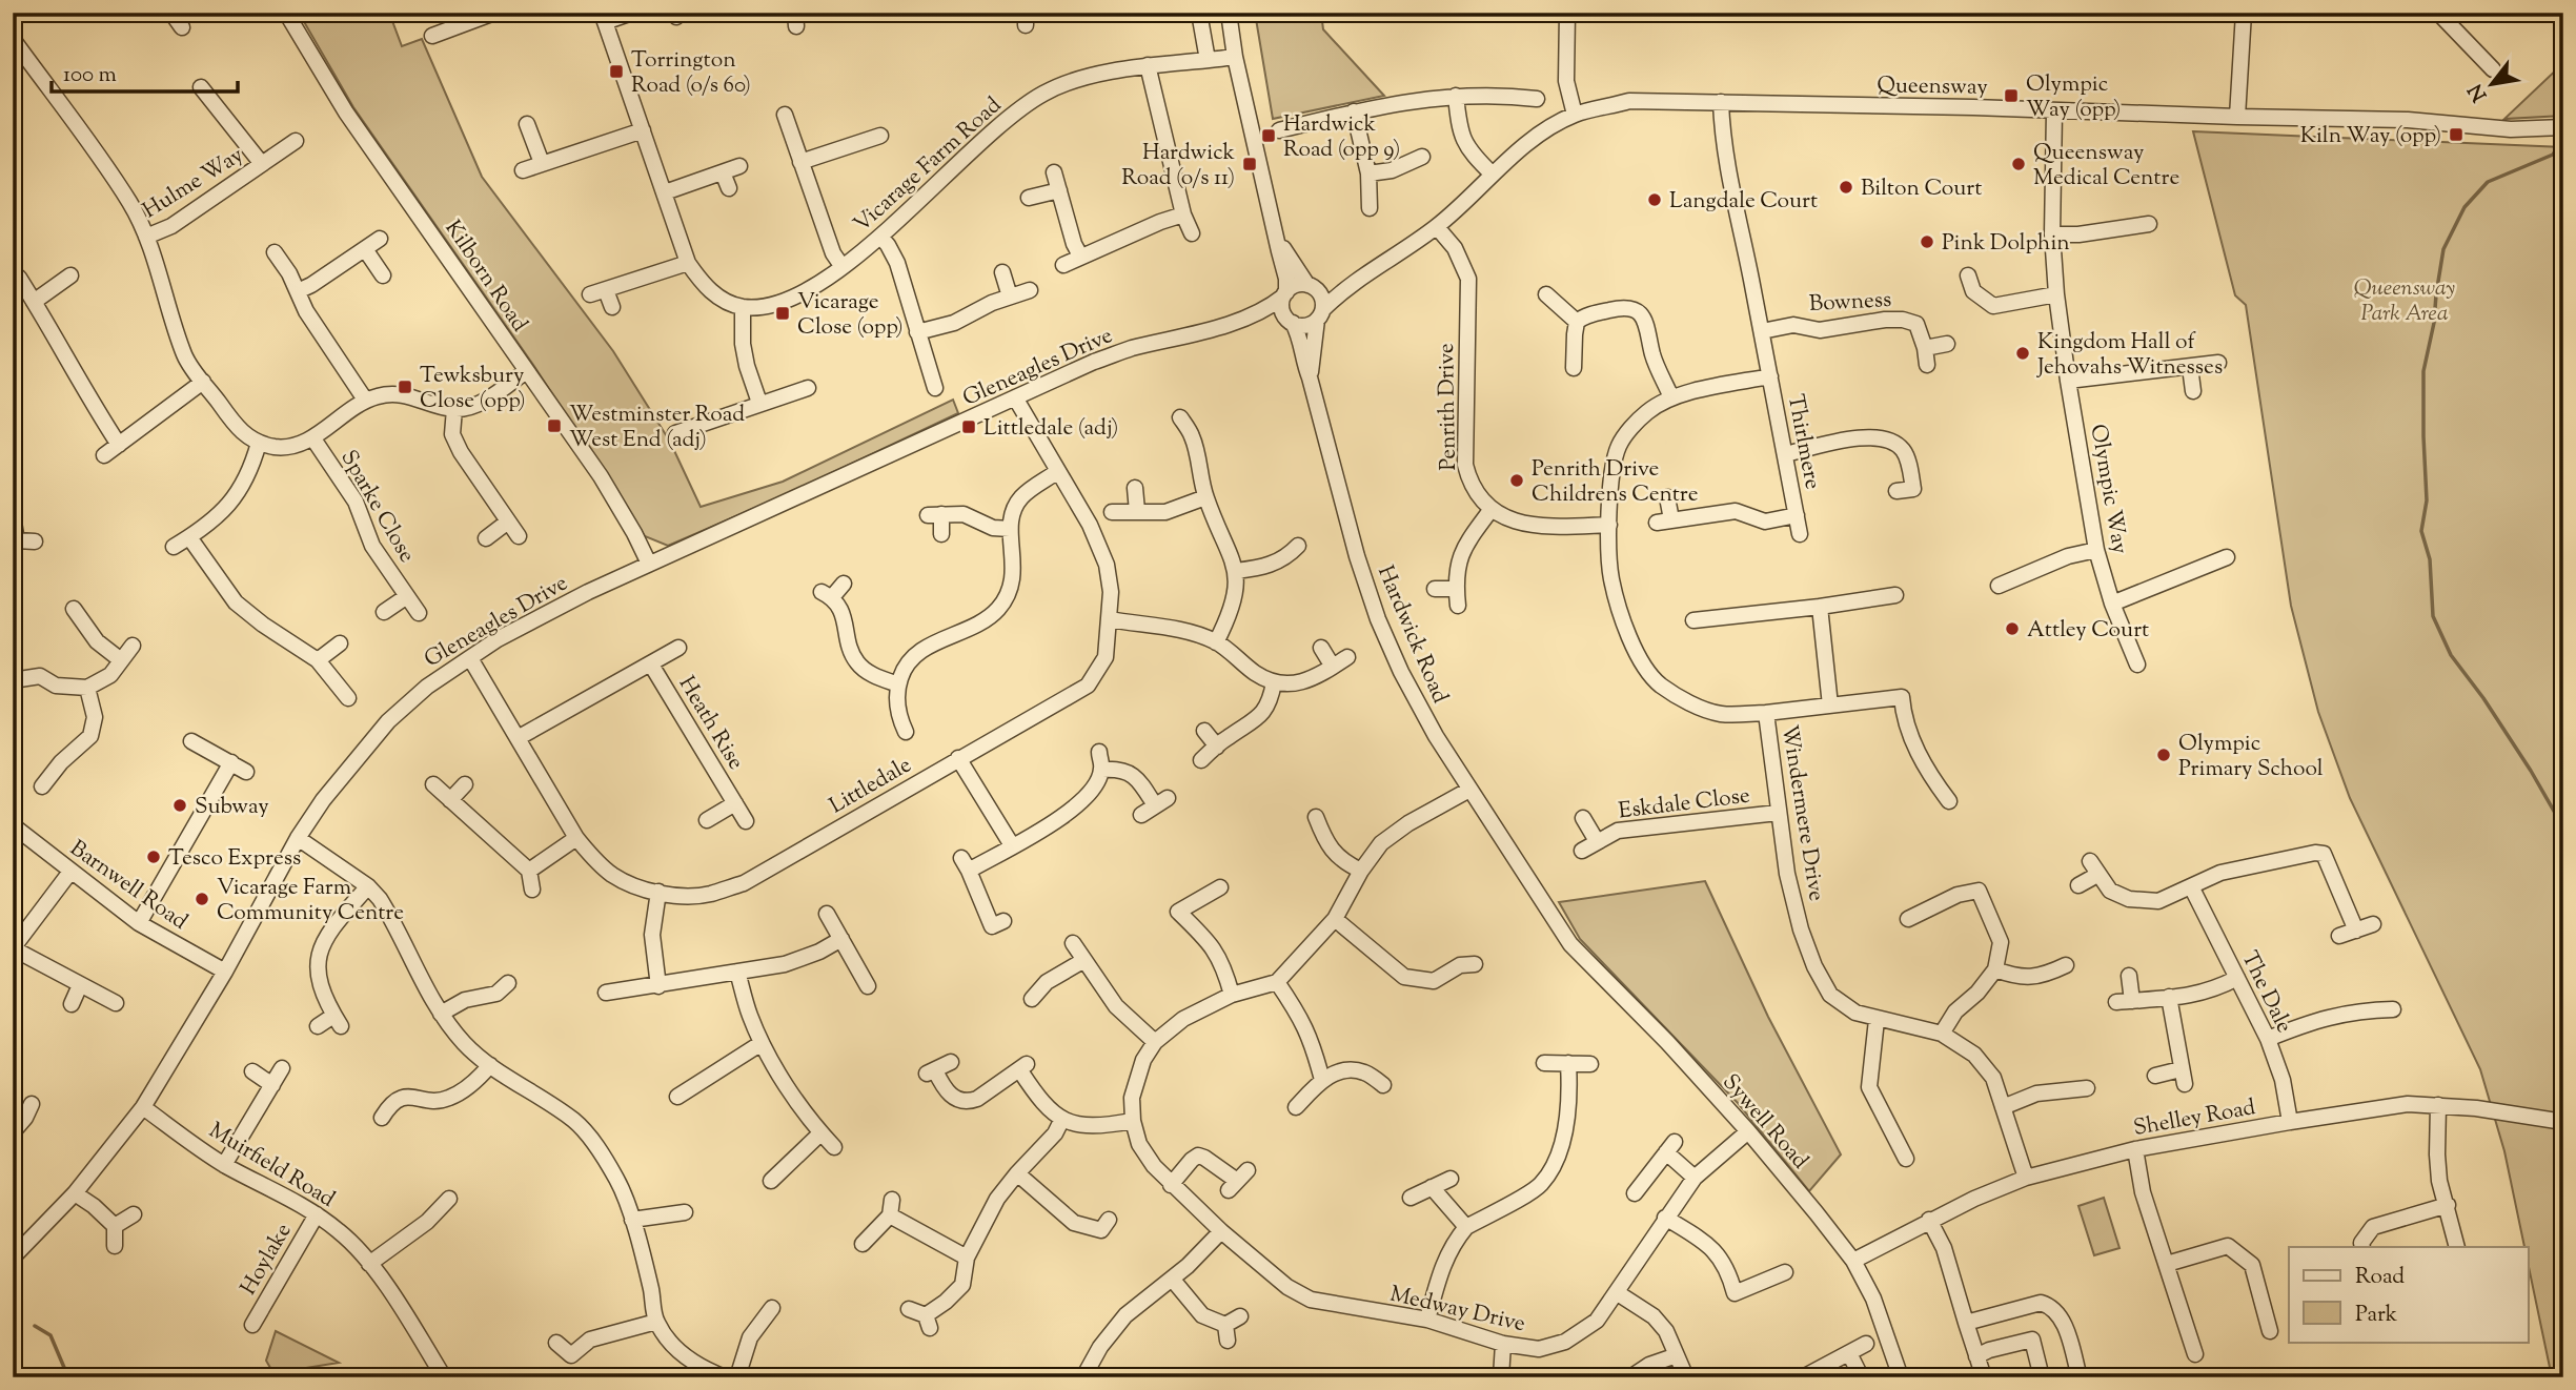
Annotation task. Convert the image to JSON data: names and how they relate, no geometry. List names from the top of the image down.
{
  "streets": {
    "street": [
      "Queensway",
      "Vicarage Farm Road",
      "Hulme Way",
      "Kilborn Road",
      "Bowness",
      "Gleneagles Drive",
      "Penrith Drive",
      "Thirlmere",
      "Olympic Way",
      "Sparke Close",
      "Hardwick Road",
      "Heath Rise",
      "Littledale",
      "Eskdale Close",
      "Windermere Drive",
      "Barnwell Road",
      "The Dale",
      "Shelley Road",
      "Sywell Road",
      "Muirfield Road",
      "Hoylake",
      "Medway Drive"
    ]
  },
  "crossings": [
    ["Queensway", "Gleneagles Drive"],
    ["Queensway", "Penrith Drive"],
    ["Queensway", "Olympic Way"],
    ["Queensway", "Hardwick Road"],
    ["Kilborn Road", "Gleneagles Drive"],
    ["Gleneagles Drive", "Hardwick Road"],
    ["Gleneagles Drive", "Littledale"],
    ["Gleneagles Drive", "Barnwell Road"],
    ["Gleneagles Drive", "Muirfield Road"],
    ["Penrith Drive", "Windermere Drive"],
    ["Thirlmere", "Windermere Drive"],
    ["Hardwick Road", "Sywell Road"],
    ["Heath Rise", "Littledale"],
    ["Eskdale Close", "Windermere Drive"],
    ["Windermere Drive", "Shelley Road"],
    ["The Dale", "Shelley Road"],
    ["Shelley Road", "Sywell Road"],
    ["Sywell Road", "Medway Drive"],
    ["Muirfield Road", "Hoylake"]
  ],
  "parks": ["Queensway Park Area"],
  "places": {
    "transit": [
      "Torrington Road (o/s 60)",
      "Olympic Way (opp)",
      "Kiln Way (opp)",
      "Hardwick Road (opp 9)",
      "Hardwick Road (o/s 11)",
      "Vicarage Close (opp)",
      "Tewksbury Close (opp)",
      "Westminster Road West End (adj)",
      "Littledale (adj)"
    ],
    "other": [
      "Queensway Medical Centre",
      "Bilton Court",
      "Langdale Court",
      "Pink Dolphin",
      "Kingdom Hall of Jehovahs Witnesses",
      "Penrith Drive Childrens Centre",
      "Attley Court",
      "Olympic Primary School",
      "Subway",
      "Tesco Express",
      "Vicarage Farm Community Centre"
    ]
  },
  "legend": ["Road", "Park"],
  "scale_bar": "100 m",
  "north": "bottom left"
}
